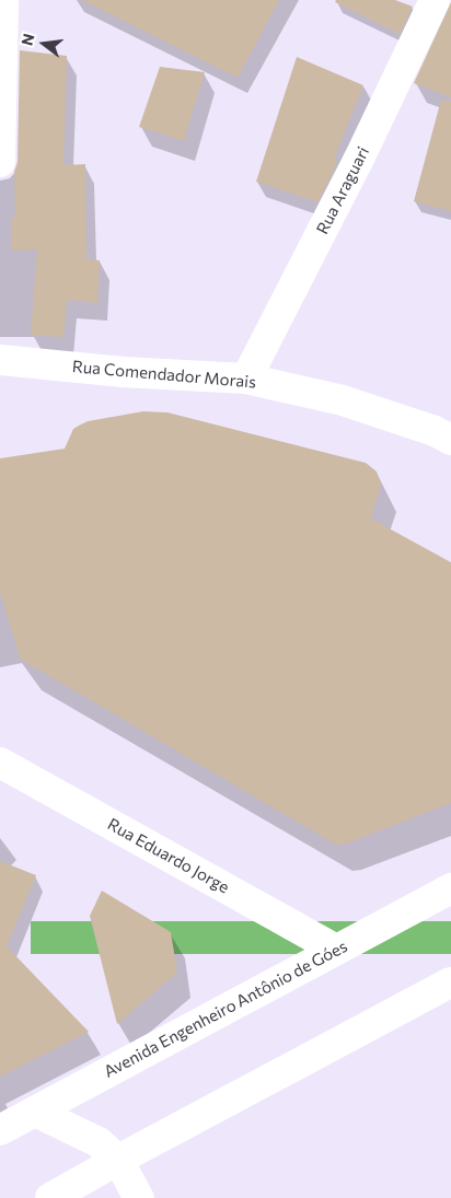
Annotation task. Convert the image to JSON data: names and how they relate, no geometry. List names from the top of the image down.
{
  "streets": {
    "street": [
      "Rua Araguari",
      "Rua Comendador Morais",
      "Rua Eduardo Jorge",
      "Avenida Engenheiro Antônio de Góes"
    ]
  },
  "crossings": [
    ["Rua Araguari", "Rua Comendador Morais"],
    ["Rua Eduardo Jorge", "Avenida Engenheiro Antônio de Góes"]
  ],
  "north": "left"
}
